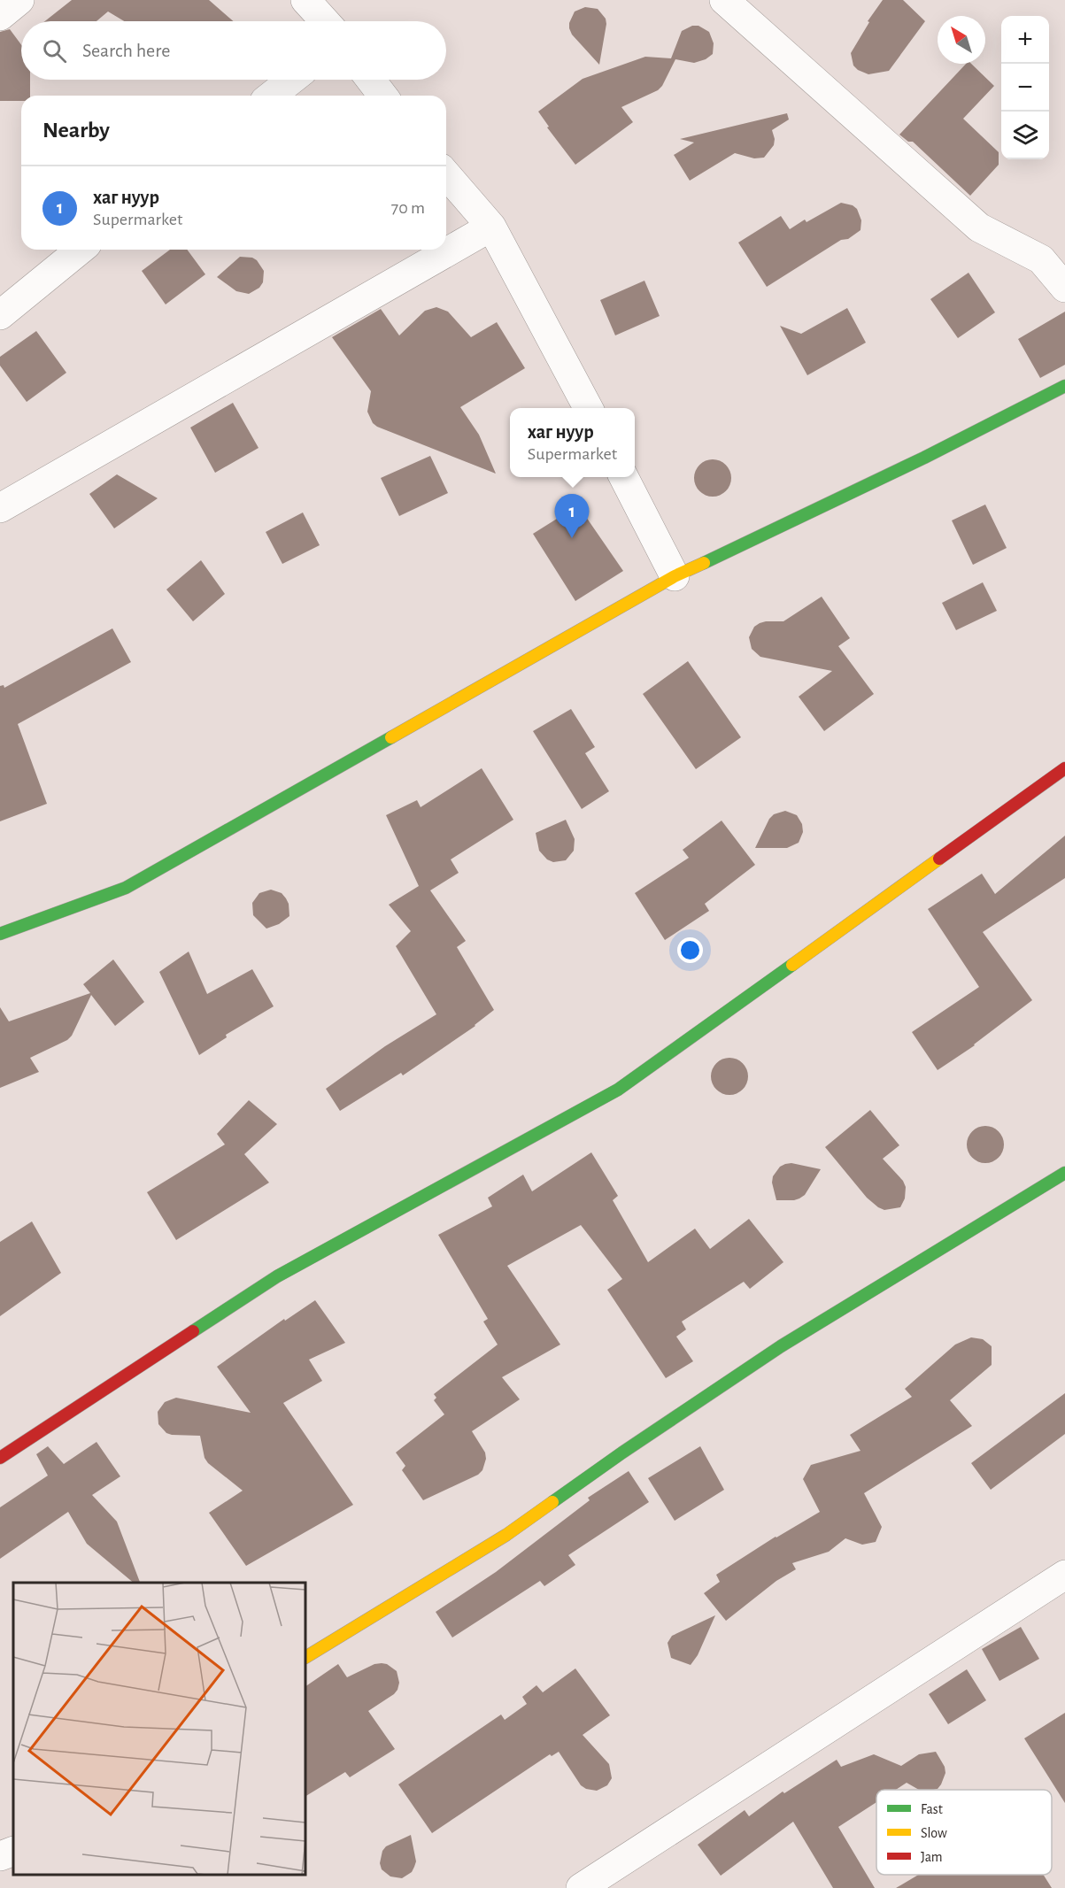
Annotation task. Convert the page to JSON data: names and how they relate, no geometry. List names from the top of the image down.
{
  "legend": ["Fast", "Slow", "Jam"],
  "north": "top left",
  "page": {
    "map_buttons": ["+", "−"],
    "search": "Search here",
    "heading": "Nearby",
    "list": [
      {
        "mark": "1",
        "name": "хаг нуур",
        "note": "Supermarket",
        "value": "70 m"
      }
    ],
    "popup": ["хаг нуур", "Supermarket"],
    "pins": "1"
  }
}
